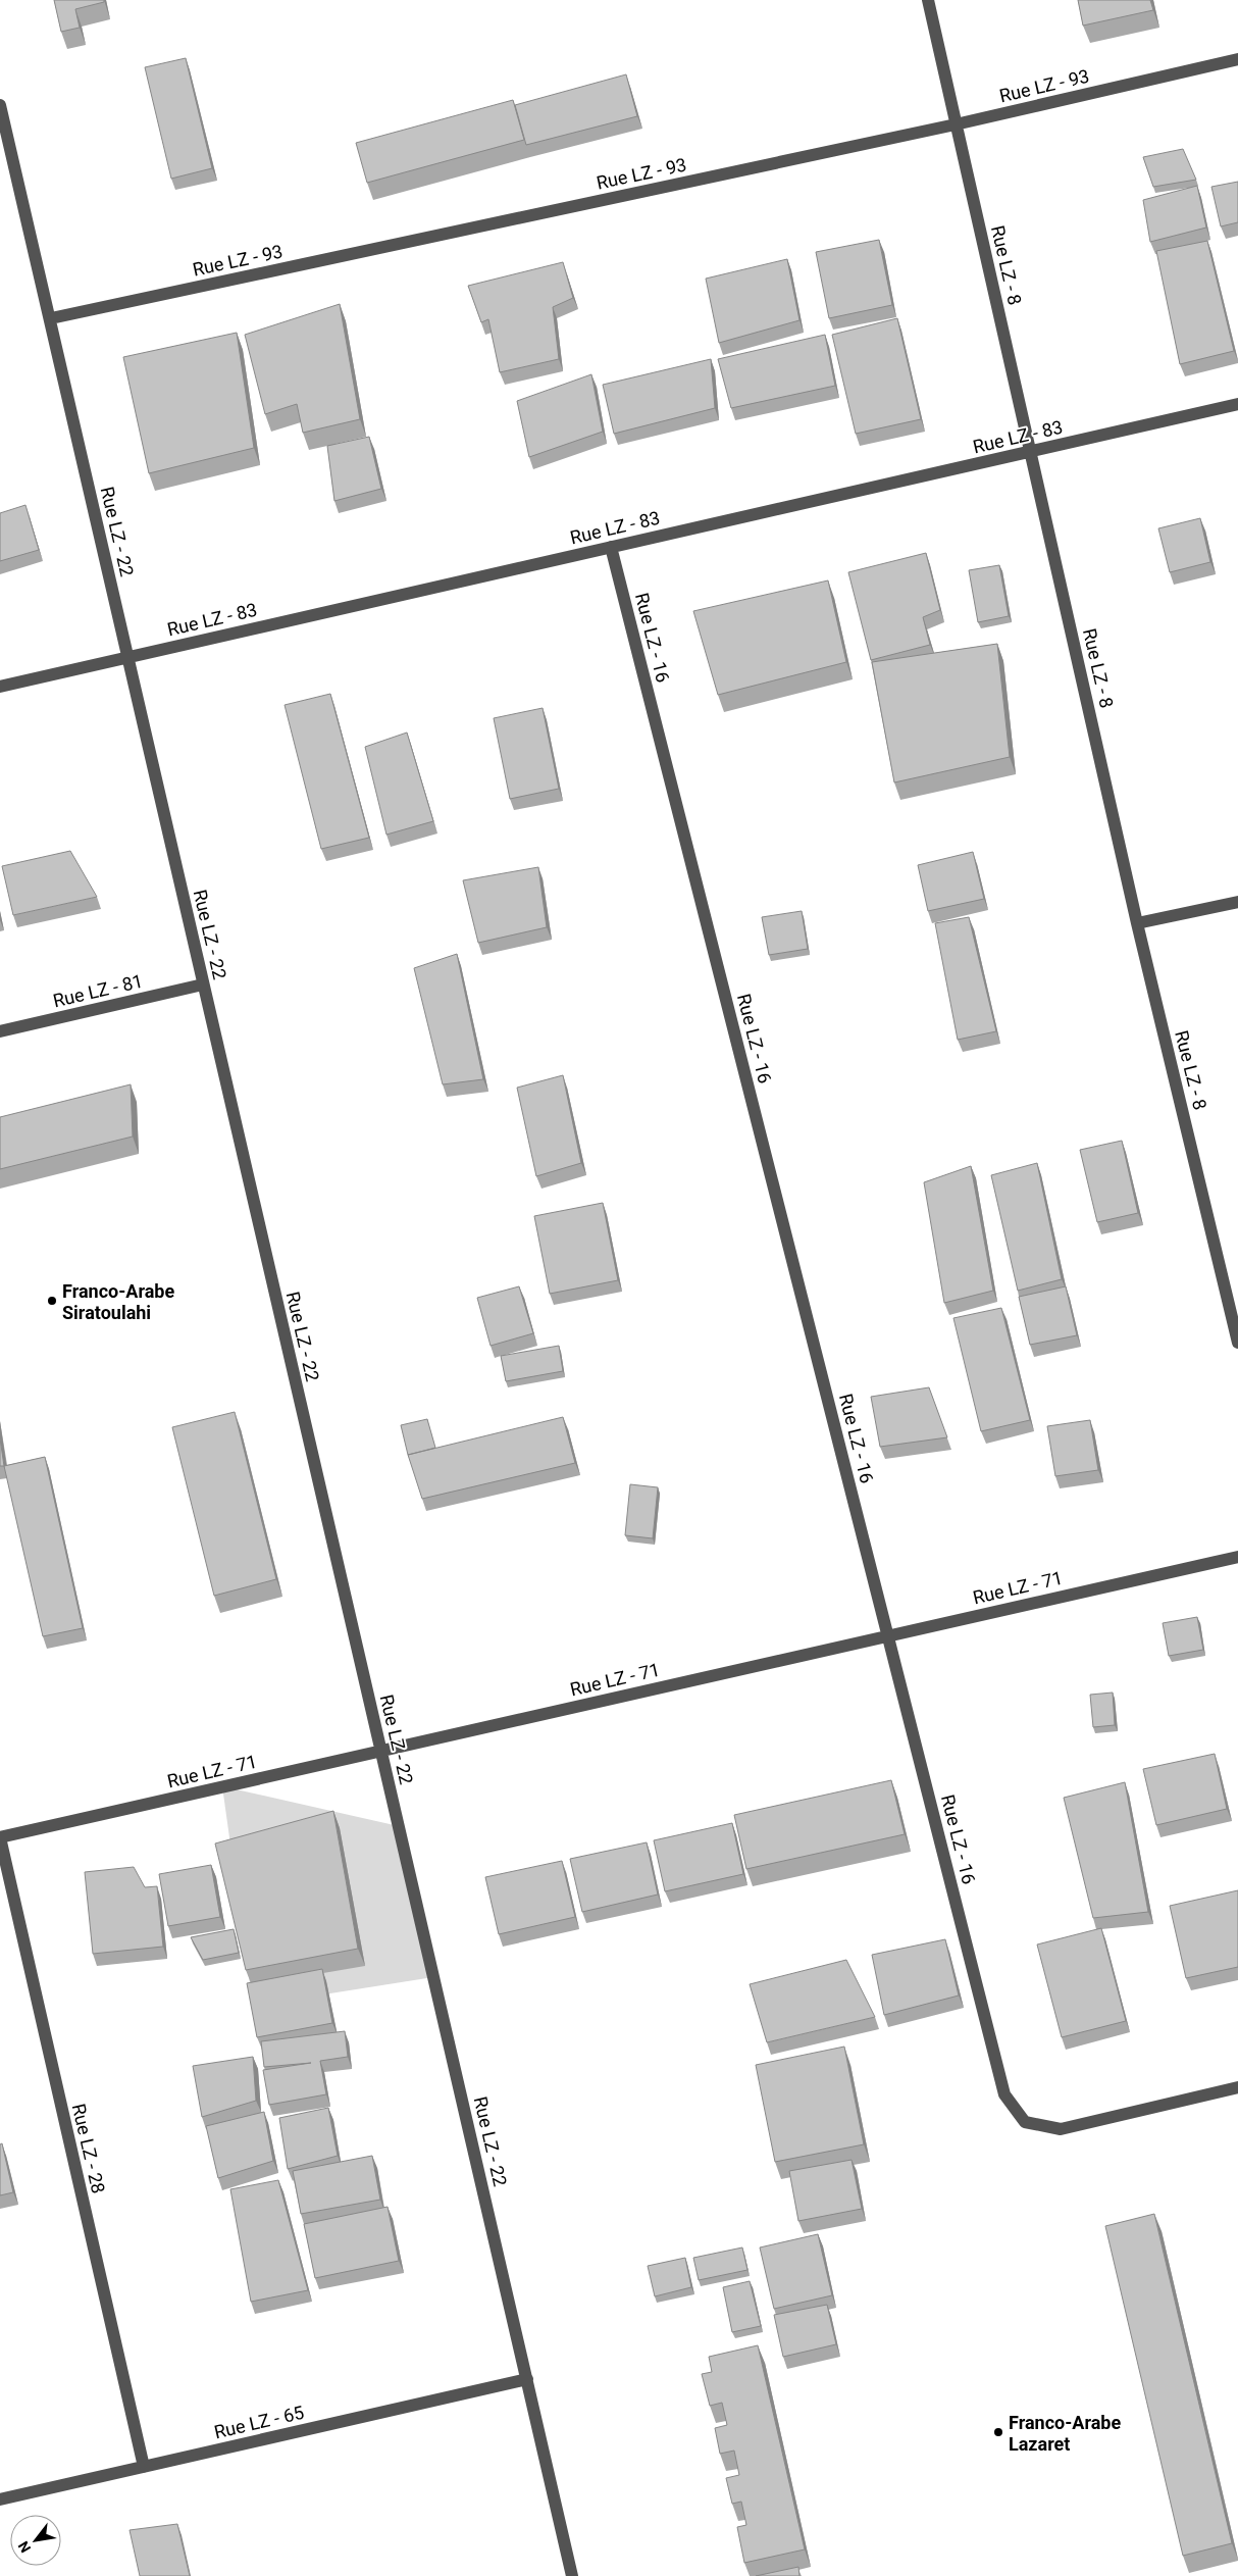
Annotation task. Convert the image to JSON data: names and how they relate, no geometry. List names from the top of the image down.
{
  "streets": {
    "street": [
      "Rue LZ - 93",
      "Rue LZ - 8",
      "Rue LZ - 83",
      "Rue LZ - 22",
      "Rue LZ - 16",
      "Rue LZ - 81",
      "Rue LZ - 71",
      "Rue LZ - 28",
      "Rue LZ - 65"
    ]
  },
  "crossings": [
    ["Rue LZ - 93", "Rue LZ - 8"],
    ["Rue LZ - 93", "Rue LZ - 22"],
    ["Rue LZ - 8", "Rue LZ - 83"],
    ["Rue LZ - 83", "Rue LZ - 22"],
    ["Rue LZ - 83", "Rue LZ - 16"],
    ["Rue LZ - 22", "Rue LZ - 81"],
    ["Rue LZ - 22", "Rue LZ - 71"],
    ["Rue LZ - 22", "Rue LZ - 65"],
    ["Rue LZ - 16", "Rue LZ - 71"],
    ["Rue LZ - 71", "Rue LZ - 28"],
    ["Rue LZ - 28", "Rue LZ - 65"]
  ],
  "places": ["Franco-Arabe Siratoulahi", "Franco-Arabe Lazaret"],
  "north": "bottom left"
}
